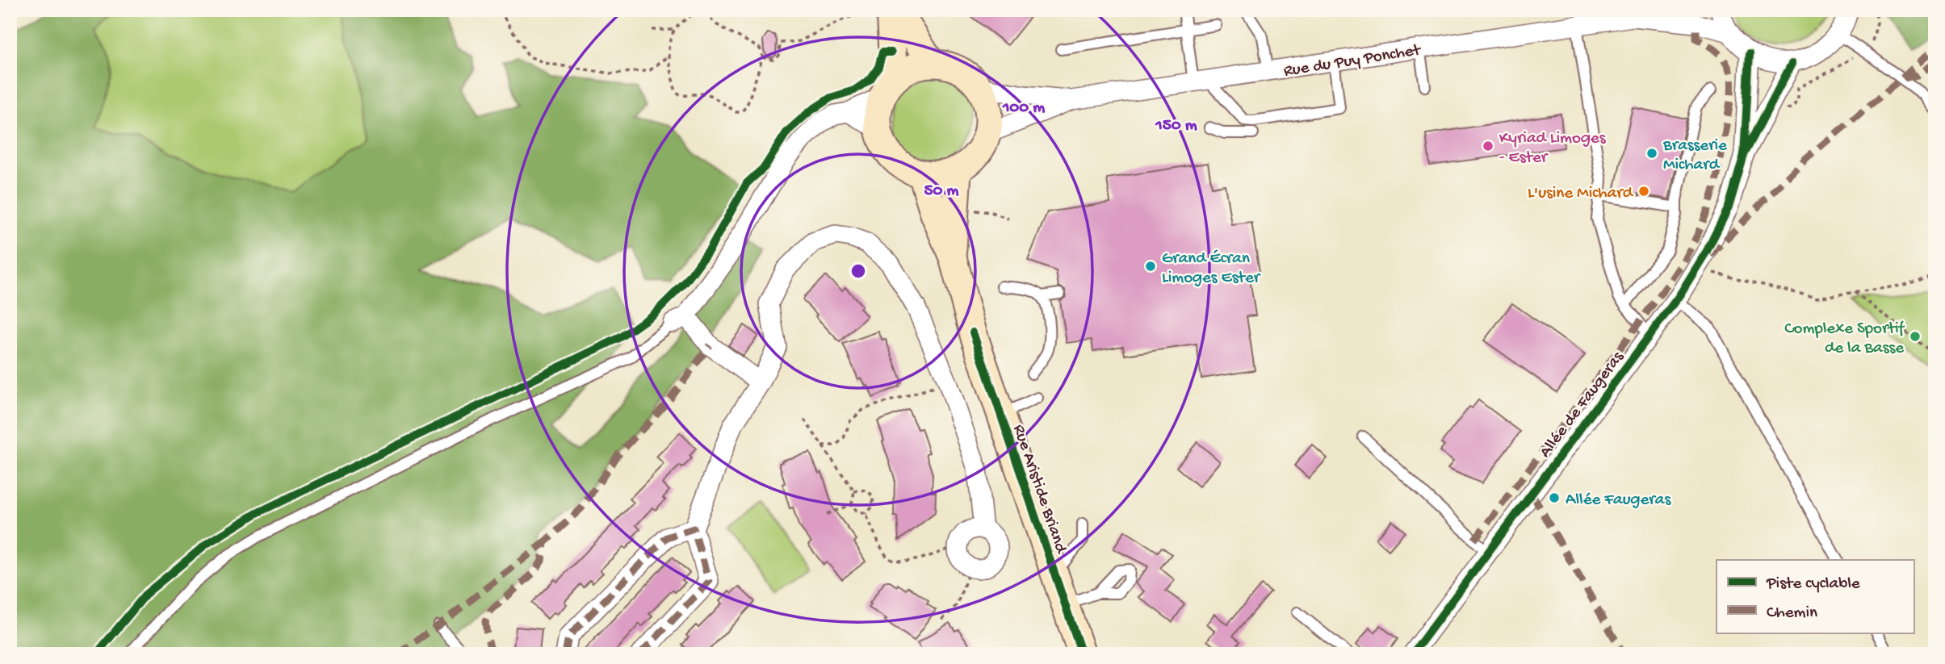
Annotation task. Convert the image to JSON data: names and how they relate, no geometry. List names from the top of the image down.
{
  "streets": {
    "street": ["Rue du Puy Ponchet", "Allée de Faugeras", "Rue Aristide Briand"]
  },
  "crossings": [
    ["Rue du Puy Ponchet", "Rue Aristide Briand"]
  ],
  "places": [
    "Kyriad Limoges - Ester",
    "Brasserie Michard",
    "L'usine Michard",
    "Grand Écran Limoges Ester",
    "Complexe Sportif de la Basse",
    "Allée Faugeras"
  ],
  "legend": ["Piste cyclable", "Chemin"],
  "rings": ["100 m", "150 m", "50 m"]
}
